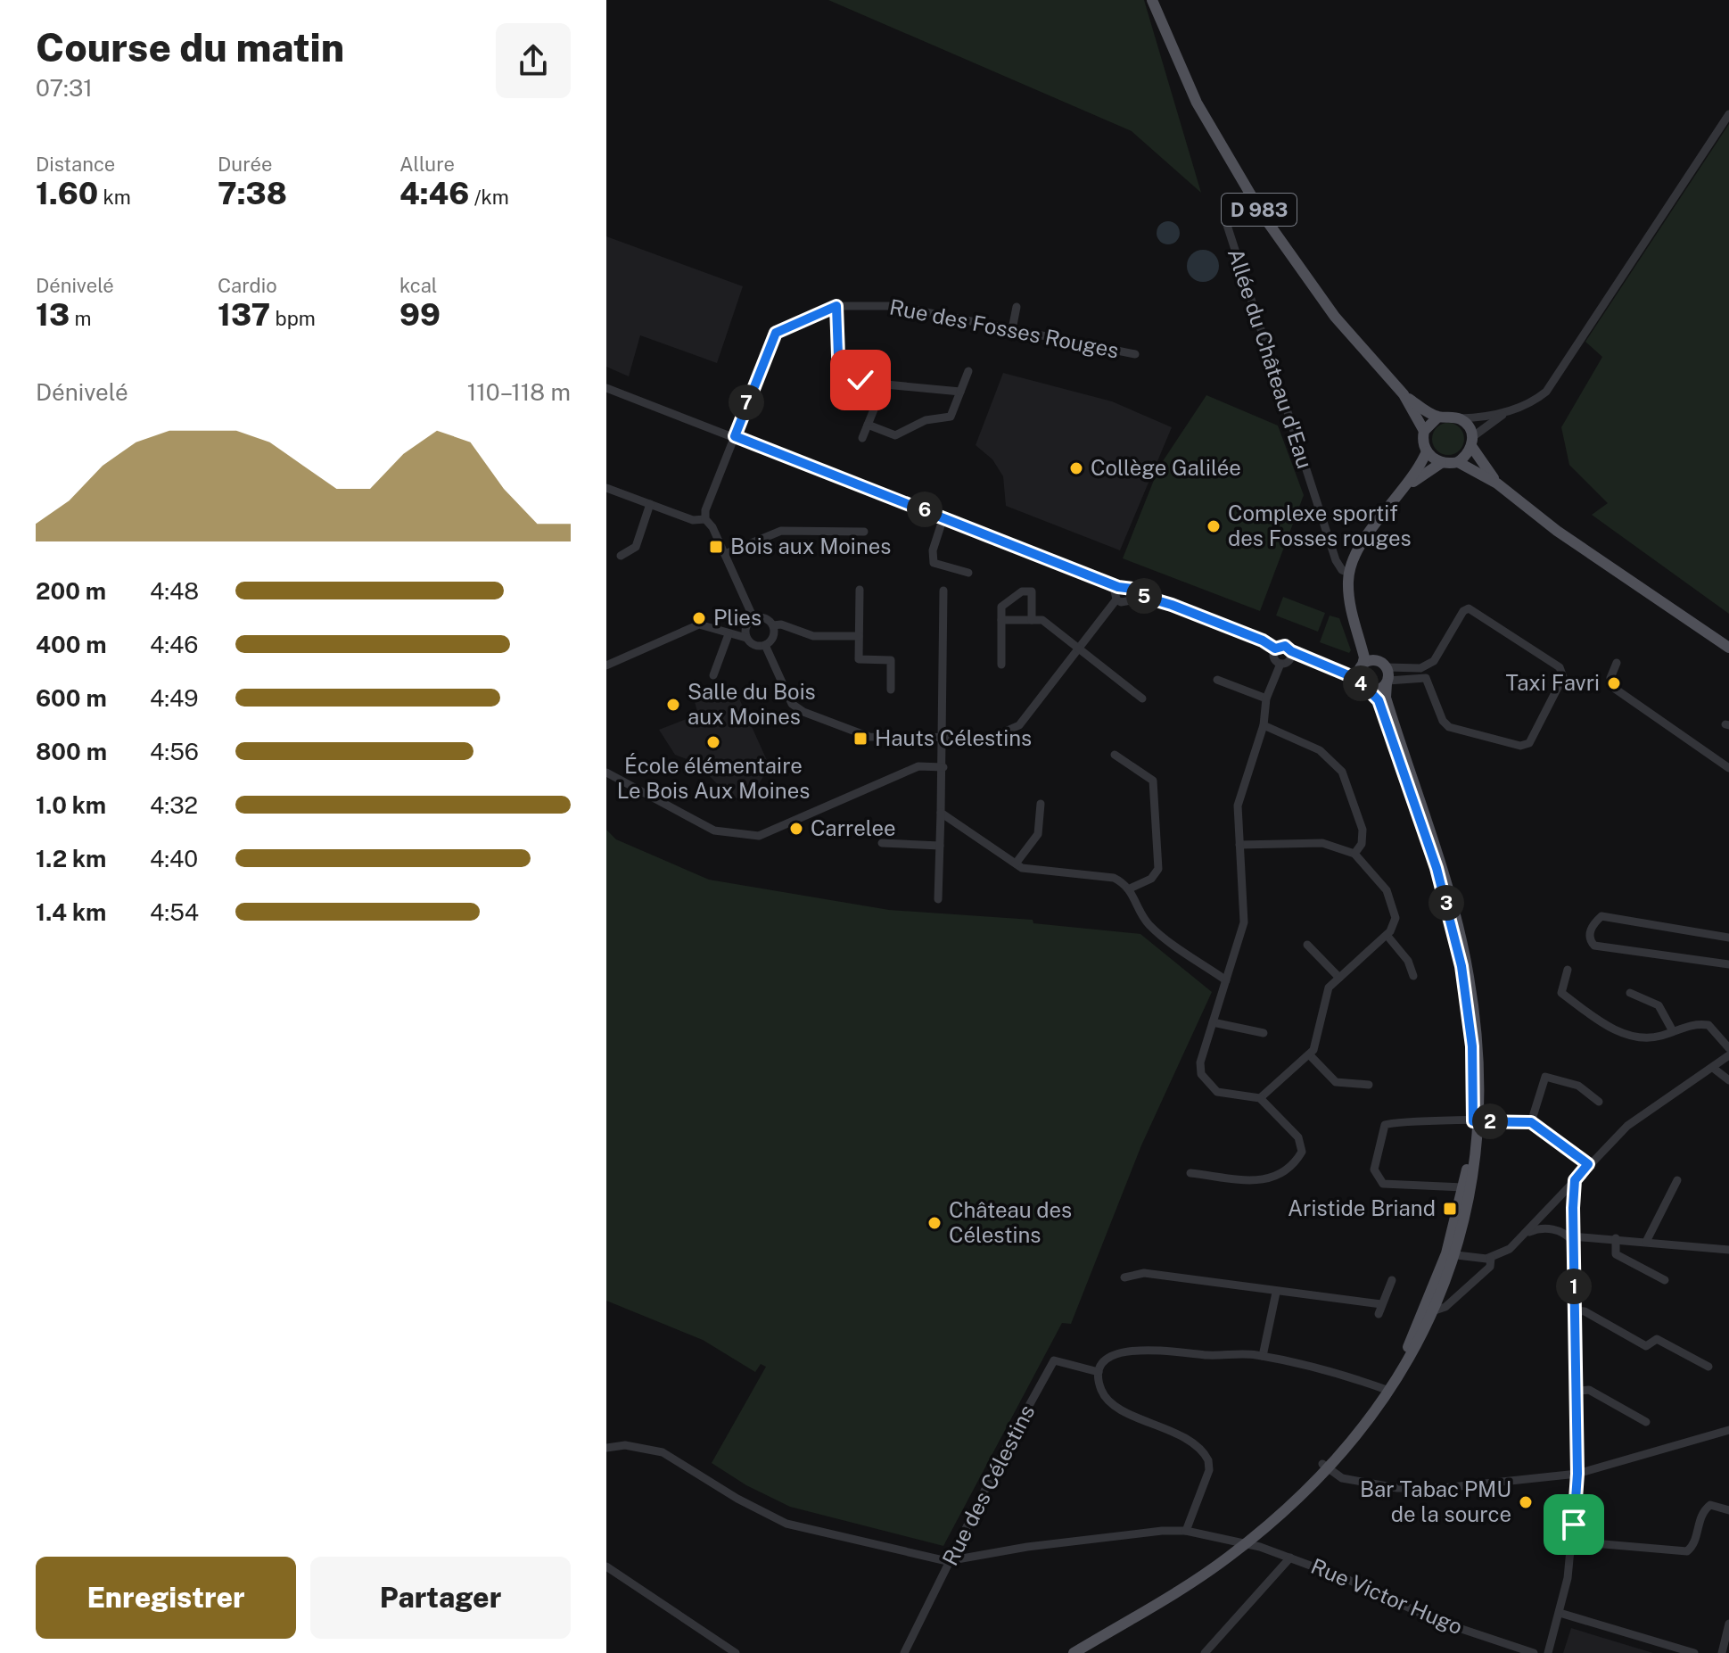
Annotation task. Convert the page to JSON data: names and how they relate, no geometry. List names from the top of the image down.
{
  "streets": {
    "main road": ["D 983"],
    "street": [
      "Rue des Fosses Rouges",
      "Allée du Château d'Eau",
      "Rue des Célestins",
      "Rue Victor Hugo"
    ]
  },
  "crossings": [
    ["Rue des Célestins", "Rue Victor Hugo"]
  ],
  "places": {
    "other": [
      "Collège Galilée",
      "Complexe sportif des Fosses rouges",
      "Plies",
      "Taxi Favri",
      "Salle du Bois aux Moines",
      "École élémentaire Le Bois Aux Moines",
      "Carrelee",
      "Château des Célestins",
      "Bar Tabac PMU de la source"
    ],
    "transit": ["Bois aux Moines", "Hauts Célestins", "Aristide Briand"]
  },
  "page": {
    "heading": ["Course du matin", "07:31"],
    "stats": [
      ["Distance", "1.60 km"],
      ["Durée", "7:38"],
      ["Allure", "4:46 /km"],
      ["Dénivelé", "13 m"],
      ["Cardio", "137 bpm"],
      ["kcal", "99"]
    ],
    "chart": ["Dénivelé", "110–118 m"],
    "pins": [
      "7",
      "6",
      "5",
      "4",
      "3",
      "2",
      "1"
    ],
    "list": [
      {
        "name": "200 m",
        "note": "4:48"
      },
      {
        "name": "400 m",
        "note": "4:46"
      },
      {
        "name": "600 m",
        "note": "4:49"
      },
      {
        "name": "800 m",
        "note": "4:56"
      },
      {
        "name": "1.0 km",
        "note": "4:32"
      },
      {
        "name": "1.2 km",
        "note": "4:40"
      },
      {
        "name": "1.4 km",
        "note": "4:54"
      }
    ],
    "buttons": ["Enregistrer", "Partager"]
  }
}
